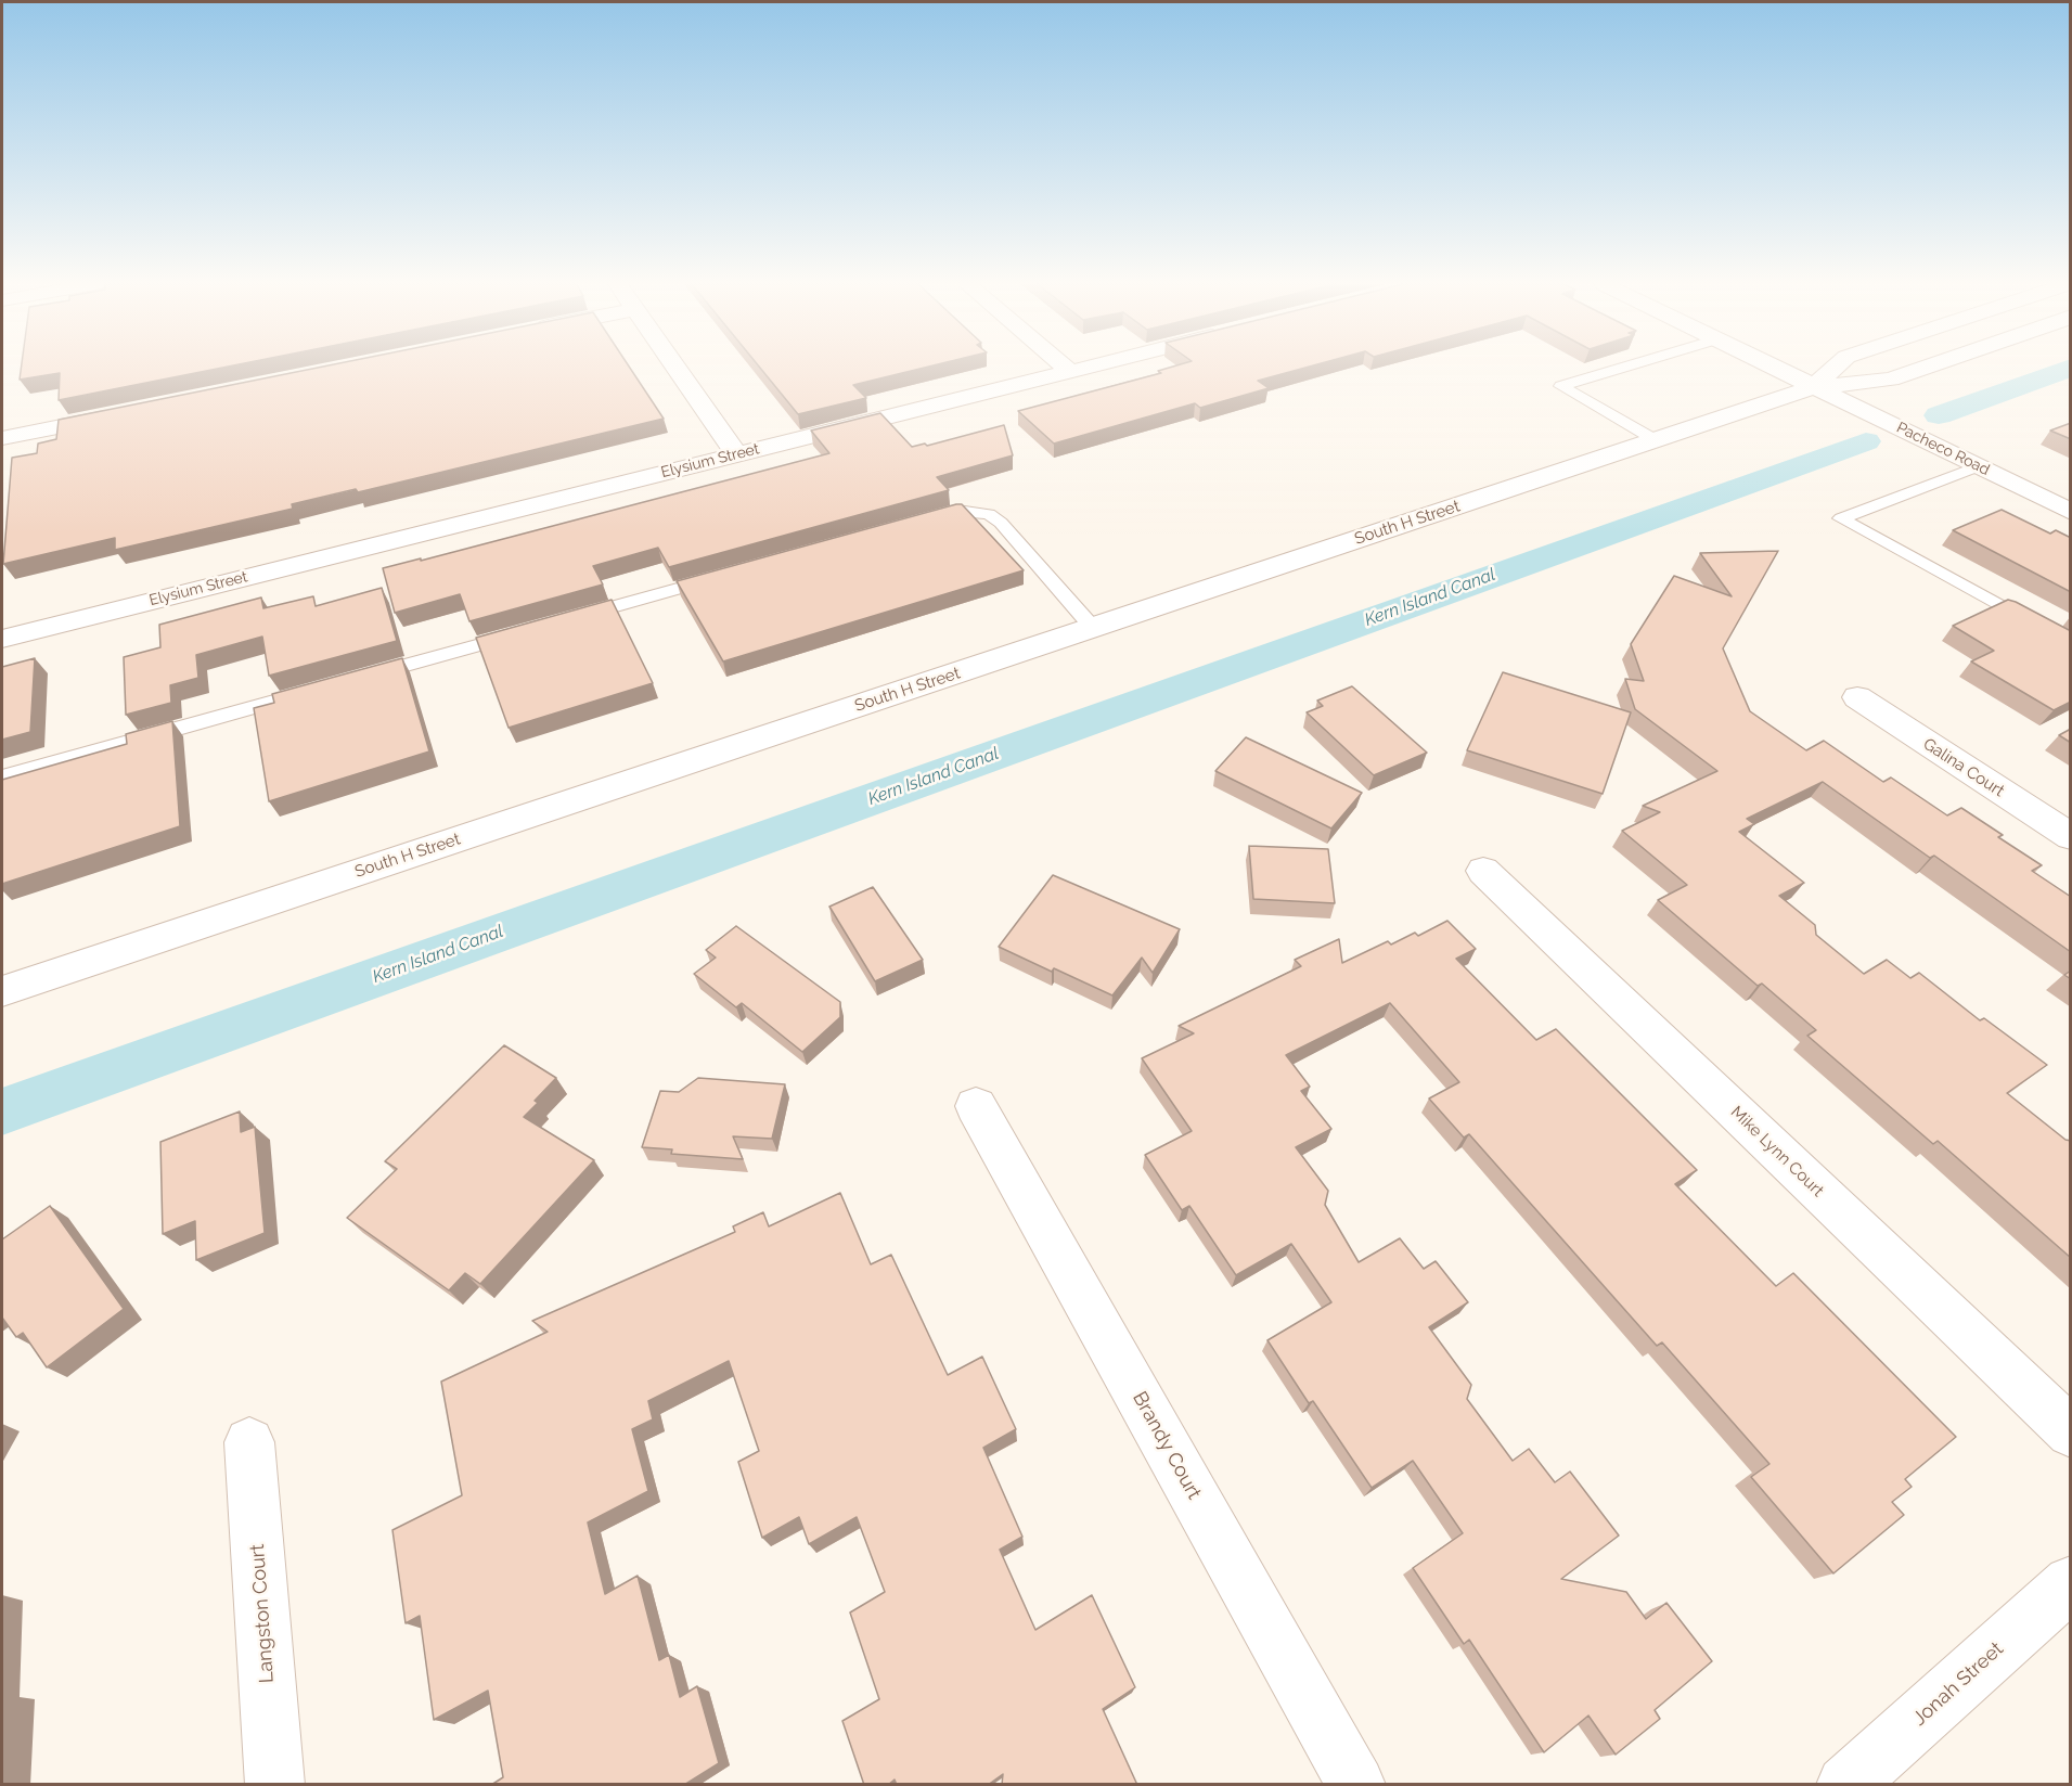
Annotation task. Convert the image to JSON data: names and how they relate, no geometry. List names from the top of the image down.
{
  "streets": {
    "street": [
      "Pacheco Road",
      "Elysium Street",
      "South H Street",
      "Galina Court",
      "Mike Lynn Court",
      "Brandy Court",
      "Langston Court",
      "Jonah Street"
    ]
  },
  "crossings": [
    ["Pacheco Road", "South H Street"]
  ],
  "water": ["Kern Island Canal"]
}
